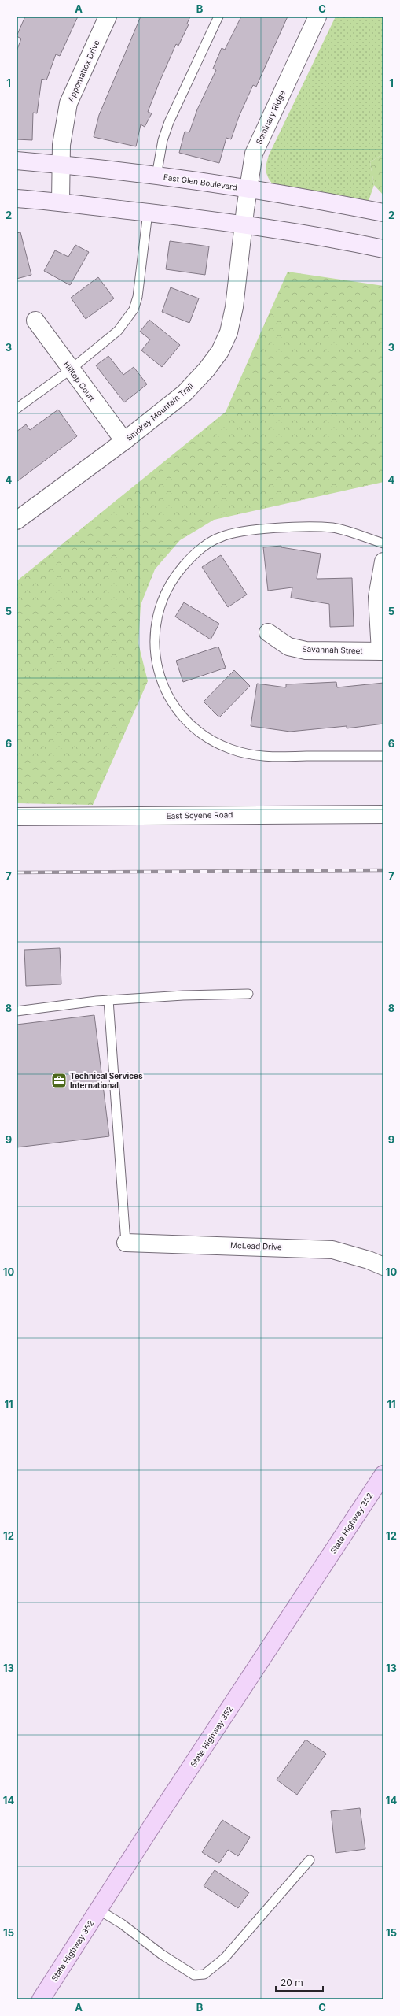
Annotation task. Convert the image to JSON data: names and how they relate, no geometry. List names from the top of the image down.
{
  "streets": {
    "main road": ["East Glen Boulevard", "State Highway 352"],
    "street": [
      "Appomattox Drive",
      "Seminary Ridge",
      "Hilltop Court",
      "Smokey Mountain Trail",
      "Savannah Street",
      "East Scyene Road",
      "McLead Drive"
    ]
  },
  "crossings": [
    ["Appomattox Drive", "East Glen Boulevard"],
    ["Seminary Ridge", "East Glen Boulevard"],
    ["Seminary Ridge", "Smokey Mountain Trail"],
    ["Hilltop Court", "Smokey Mountain Trail"]
  ],
  "places": {
    "office": ["Technical Services International"]
  },
  "scale_bar": "20 m",
  "grid": {
    "columns": ["A", "B", "C"],
    "rows": [
      "1",
      "2",
      "3",
      "4",
      "5",
      "6",
      "7",
      "8",
      "9",
      "10",
      "11",
      "12",
      "13",
      "14",
      "15"
    ]
  }
}
